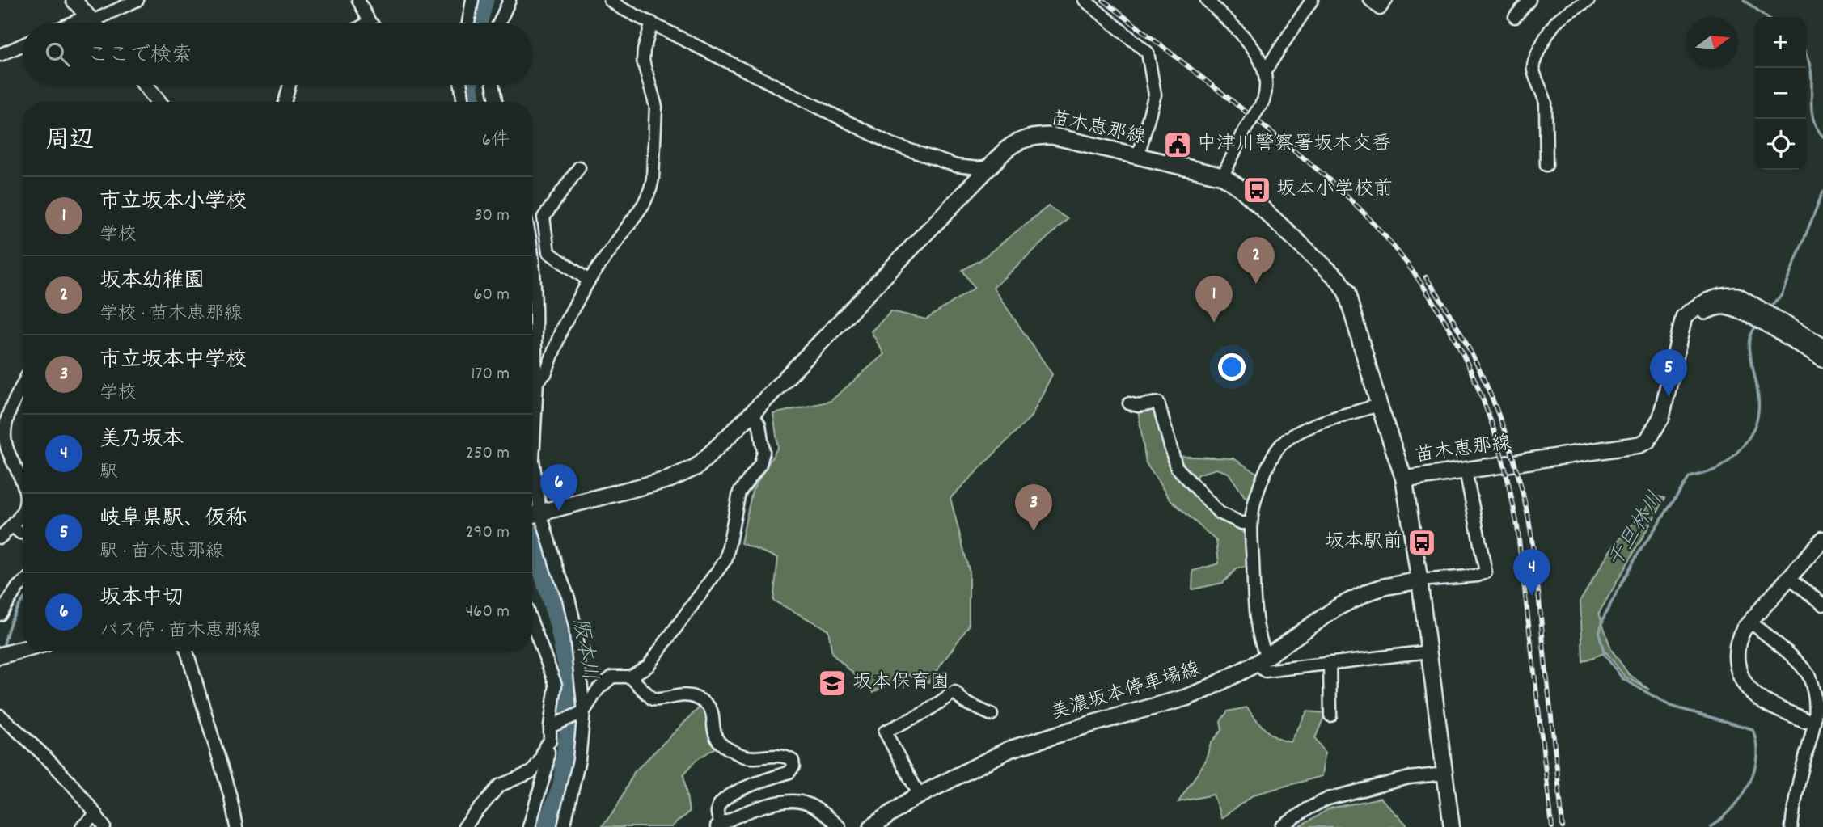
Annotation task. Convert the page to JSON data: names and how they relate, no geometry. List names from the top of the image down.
{
  "streets": {
    "main road": ["苗木恵那線", "美濃坂本停車場線"]
  },
  "water": ["千旦林川", "阪本川"],
  "places": {
    "public building": ["中津川警察署坂本交番"],
    "bus stop": ["坂本小学校前", "坂本駅前"],
    "school or university": ["坂本保育園"]
  },
  "north": "right",
  "page": {
    "map_buttons": ["+", "−"],
    "search": "ここで検索",
    "heading": ["周辺", "6件"],
    "list": [
      {
        "mark": "1",
        "name": "市立坂本小学校",
        "note": "学校",
        "value": "30 m"
      },
      {
        "mark": "2",
        "name": "坂本幼稚園",
        "note": "学校 · 苗木恵那線",
        "value": "60 m"
      },
      {
        "mark": "3",
        "name": "市立坂本中学校",
        "note": "学校",
        "value": "170 m"
      },
      {
        "mark": "4",
        "name": "美乃坂本",
        "note": "駅",
        "value": "250 m"
      },
      {
        "mark": "5",
        "name": "岐阜県駅、仮称",
        "note": "駅 · 苗木恵那線",
        "value": "290 m"
      },
      {
        "mark": "6",
        "name": "坂本中切",
        "note": "バス停 · 苗木恵那線",
        "value": "460 m"
      }
    ],
    "pins": [
      "2",
      "1",
      "5",
      "6",
      "3",
      "4"
    ]
  }
}
